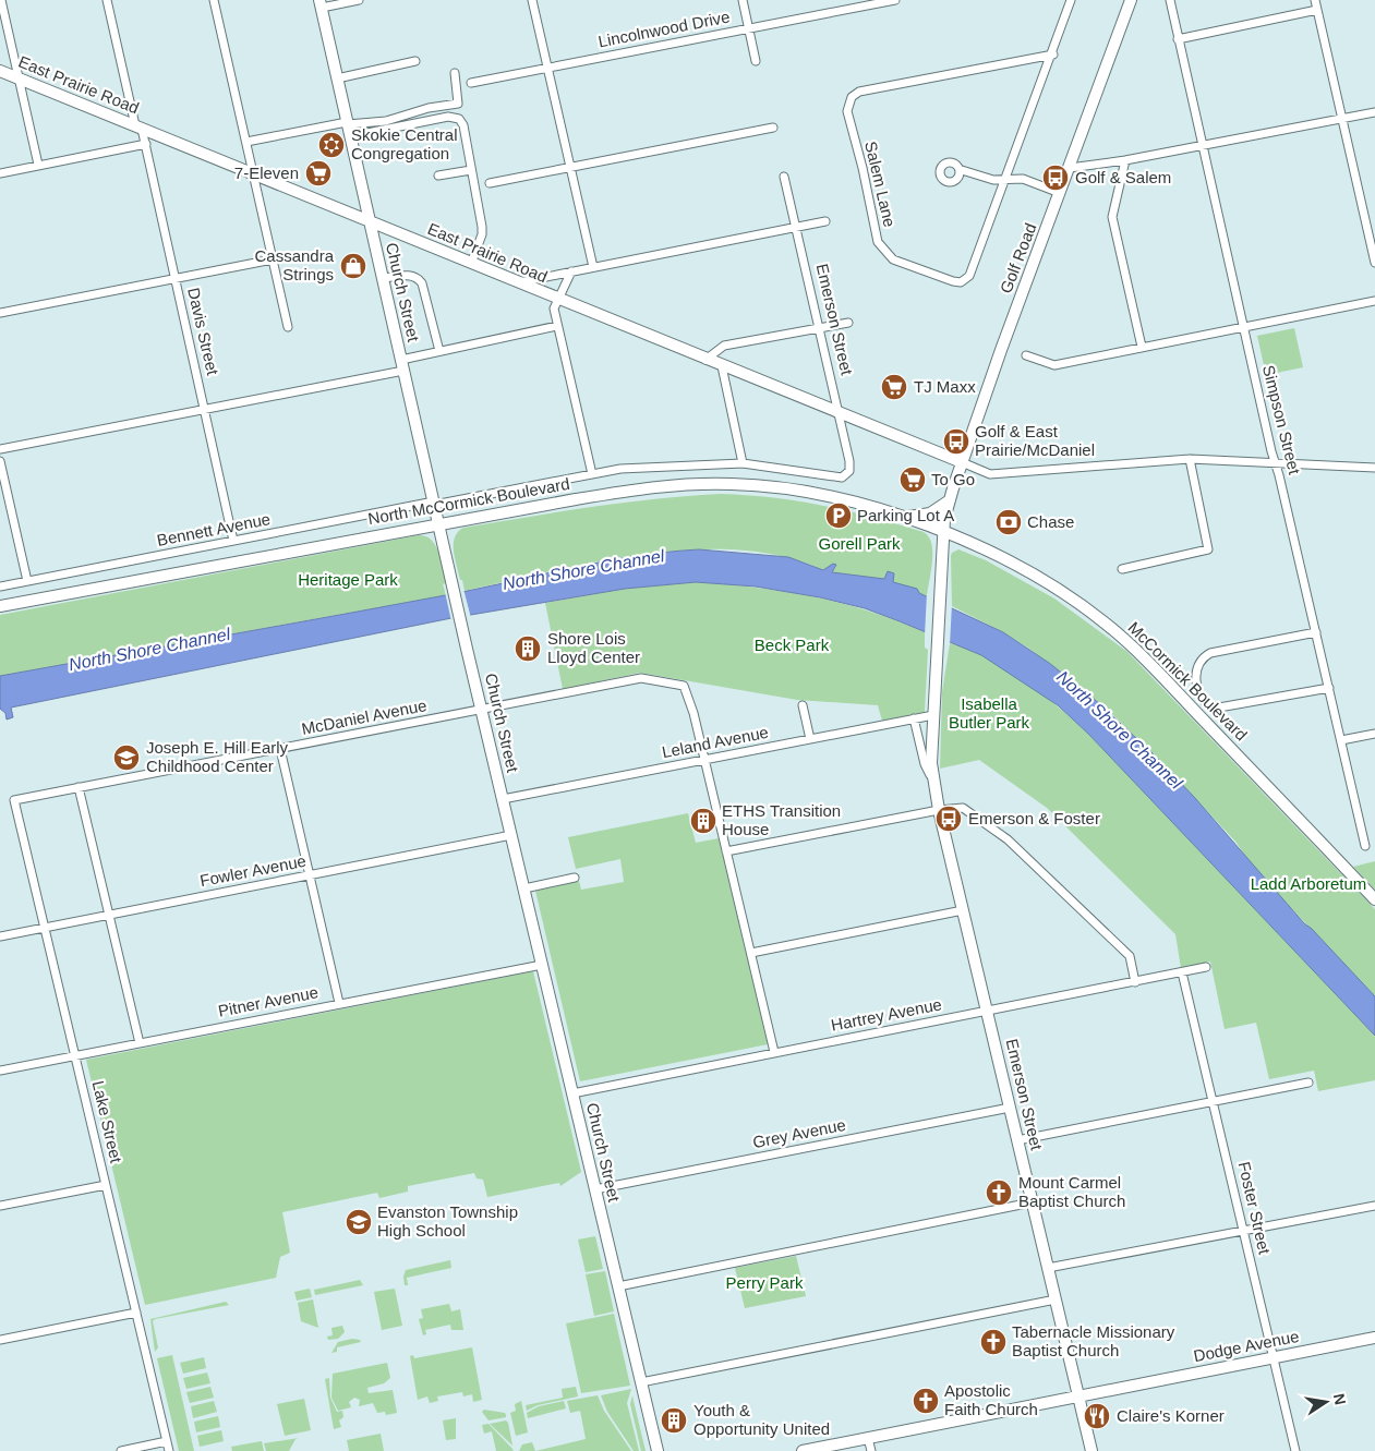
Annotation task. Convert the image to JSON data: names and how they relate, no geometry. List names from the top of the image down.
{
  "streets": {
    "main road": [
      "East Prairie Road",
      "Golf Road",
      "Church Street",
      "Emerson Street",
      "North McCormick Boulevard",
      "McCormick Boulevard",
      "Dodge Avenue"
    ],
    "street": [
      "Lincolnwood Drive",
      "Salem Lane",
      "Davis Street",
      "Simpson Street",
      "Bennett Avenue",
      "McDaniel Avenue",
      "Leland Avenue",
      "Fowler Avenue",
      "Pitner Avenue",
      "Hartrey Avenue",
      "Lake Street",
      "Grey Avenue",
      "Foster Street"
    ]
  },
  "crossings": [
    ["East Prairie Road", "Golf Road"],
    ["East Prairie Road", "Church Street"],
    ["East Prairie Road", "Emerson Street"],
    ["East Prairie Road", "Davis Street"],
    ["Golf Road", "Emerson Street"],
    ["Golf Road", "North McCormick Boulevard"],
    ["Golf Road", "McCormick Boulevard"],
    ["Church Street", "North McCormick Boulevard"],
    ["Church Street", "Bennett Avenue"],
    ["Church Street", "McDaniel Avenue"],
    ["Church Street", "Leland Avenue"],
    ["Church Street", "Fowler Avenue"],
    ["Church Street", "Pitner Avenue"],
    ["Church Street", "Hartrey Avenue"],
    ["Church Street", "Grey Avenue"],
    ["Emerson Street", "North McCormick Boulevard"],
    ["Emerson Street", "Bennett Avenue"],
    ["Emerson Street", "McCormick Boulevard"],
    ["Emerson Street", "Leland Avenue"],
    ["Emerson Street", "Hartrey Avenue"],
    ["Emerson Street", "Grey Avenue"],
    ["Emerson Street", "Dodge Avenue"],
    ["Davis Street", "Bennett Avenue"],
    ["North McCormick Boulevard", "McCormick Boulevard"],
    ["McDaniel Avenue", "Leland Avenue"],
    ["McDaniel Avenue", "Lake Street"],
    ["Fowler Avenue", "Lake Street"],
    ["Pitner Avenue", "Lake Street"],
    ["Hartrey Avenue", "Foster Street"],
    ["Foster Street", "Dodge Avenue"]
  ],
  "water": ["North Shore Channel"],
  "parks": [
    "Gorell Park",
    "Heritage Park",
    "Beck Park",
    "Isabella Butler Park",
    "Ladd Arboretum",
    "Perry Park"
  ],
  "places": {
    "synagogue": ["Skokie Central Congregation"],
    "supermarket": ["7-Eleven", "TJ Maxx", "To Go"],
    "bus stop": ["Golf & Salem", "Golf & East Prairie/McDaniel", "Emerson & Foster"],
    "shop": ["Cassandra Strings"],
    "parking": ["Parking Lot A"],
    "bank": ["Chase"],
    "building": ["Shore Lois Lloyd Center", "ETHS Transition House", "Youth & Opportunity United"],
    "school or university": ["Joseph E. Hill Early Childhood Center", "Evanston Township High School"],
    "church": ["Mount Carmel Baptist Church", "Tabernacle Missionary Baptist Church", "Apostolic Faith Church"],
    "restaurant": ["Claire's Korner"]
  },
  "north": "right"
}
